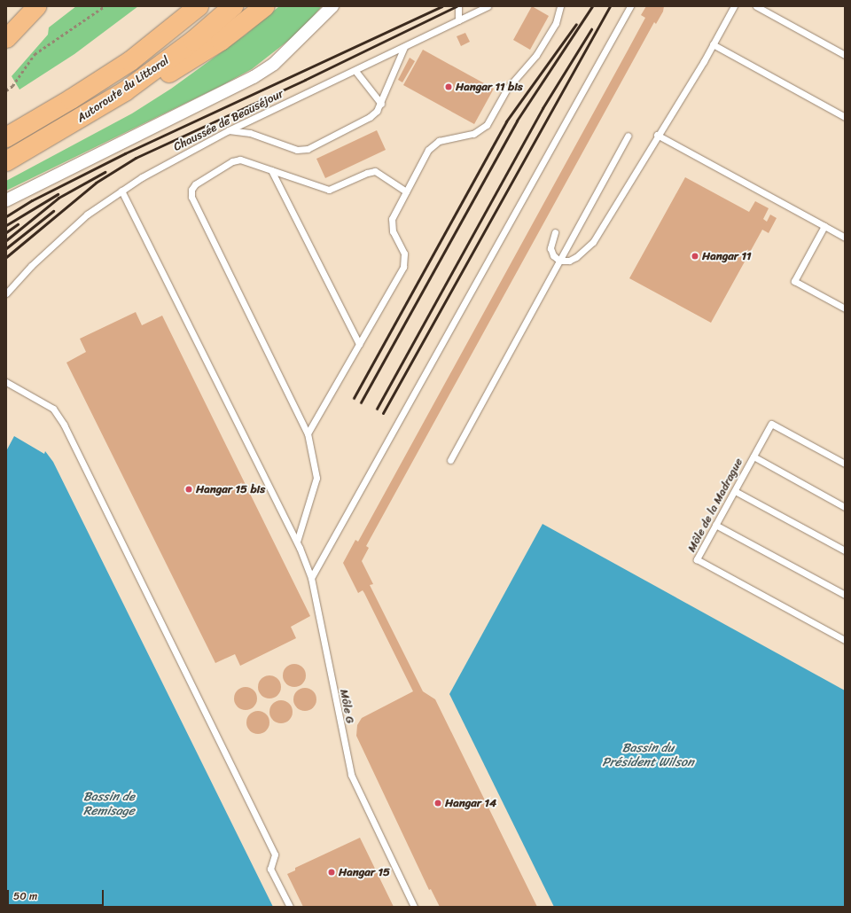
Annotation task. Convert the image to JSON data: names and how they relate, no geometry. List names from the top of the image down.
{
  "streets": {
    "highway": ["Autoroute du Littoral"],
    "lane": ["Chaussée de Beauséjour", "Môle de la Madrague", "Môle G"]
  },
  "crossings": [
    ["Chaussée de Beauséjour", "Môle G"]
  ],
  "water": ["Bassin du Président Wilson", "Bassin de Remisage"],
  "places": [
    "Hangar 11 bis",
    "Hangar 11",
    "Hangar 15 bis",
    "Hangar 14",
    "Hangar 15"
  ],
  "scale_bar": "50 m"
}
